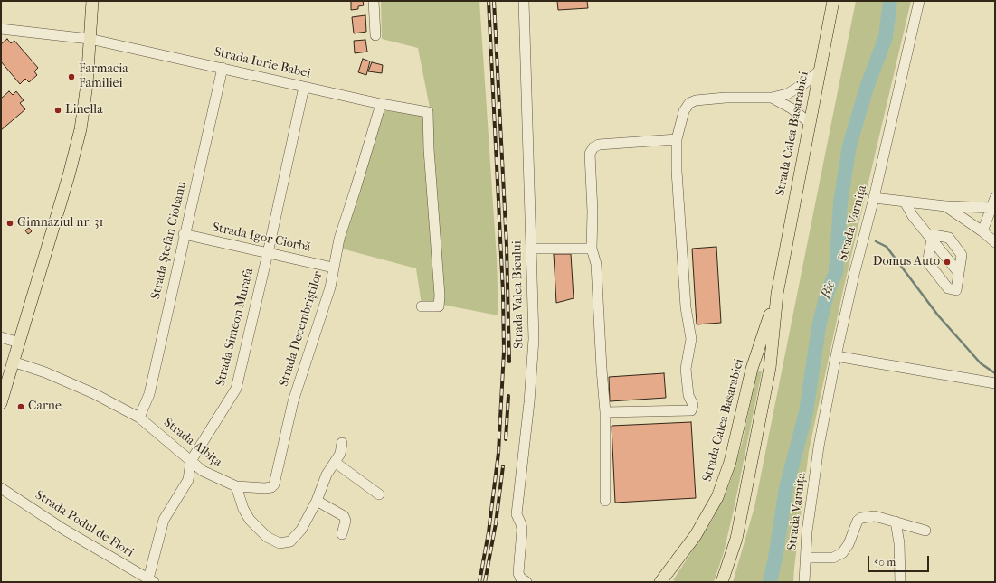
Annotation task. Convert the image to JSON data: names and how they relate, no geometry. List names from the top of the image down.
{
  "streets": {
    "main road": ["Strada Calea Basarabiei"],
    "street": [
      "Strada Iurie Babei",
      "Strada Varnița",
      "Strada Igor Ciorbă",
      "Strada Ștefan Ciobanu",
      "Strada Valea Bîcului",
      "Strada Simeon Murafa",
      "Strada Decembriștilor",
      "Strada Albița",
      "Strada Podul de Flori"
    ]
  },
  "crossings": [
    ["Strada Iurie Babei", "Strada Ștefan Ciobanu"],
    ["Strada Iurie Babei", "Strada Simeon Murafa"],
    ["Strada Iurie Babei", "Strada Decembriștilor"],
    ["Strada Igor Ciorbă", "Strada Ștefan Ciobanu"],
    ["Strada Igor Ciorbă", "Strada Simeon Murafa"],
    ["Strada Igor Ciorbă", "Strada Decembriștilor"],
    ["Strada Ștefan Ciobanu", "Strada Albița"],
    ["Strada Simeon Murafa", "Strada Albița"],
    ["Strada Simeon Murafa", "Strada Podul de Flori"],
    ["Strada Decembriștilor", "Strada Albița"]
  ],
  "water": ["Bîc"],
  "places": [
    "Farmacia Familiei",
    "Linella",
    "Gimnaziul nr. 31",
    "Domus Auto",
    "Carne"
  ],
  "scale_bar": "50 m"
}
